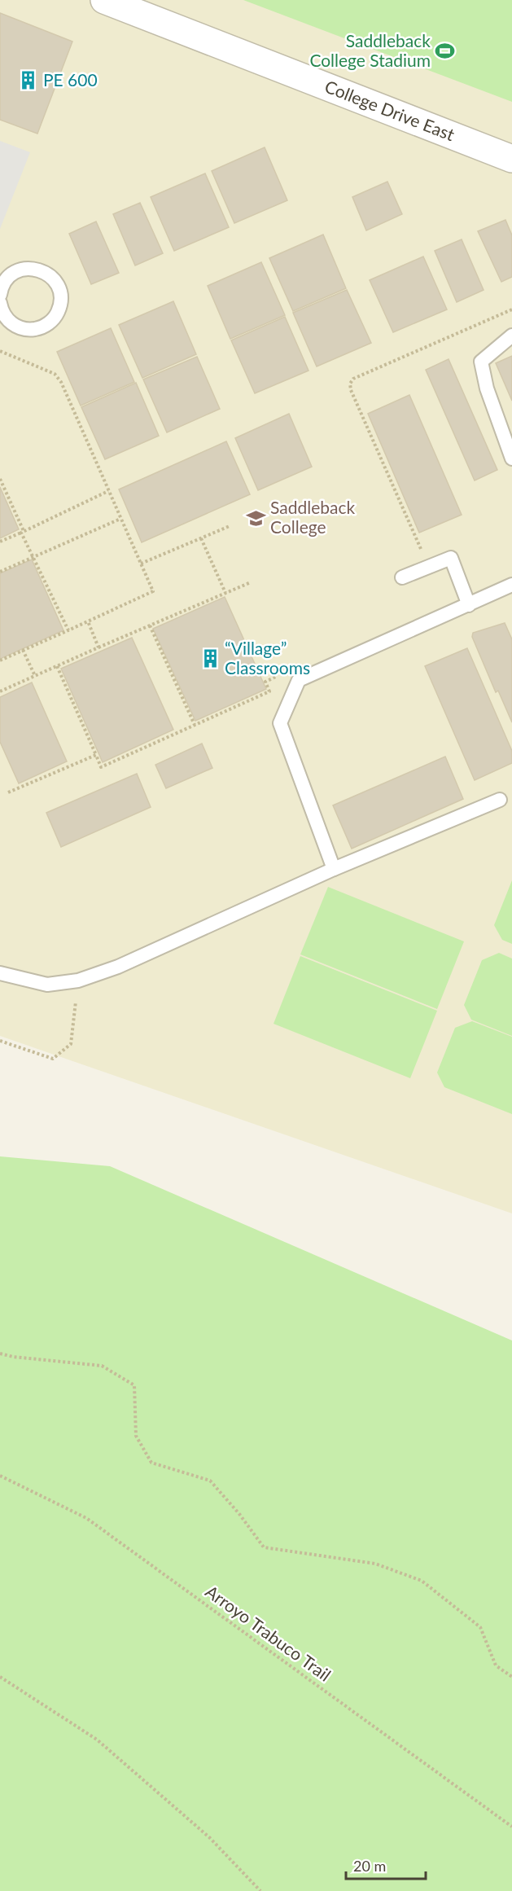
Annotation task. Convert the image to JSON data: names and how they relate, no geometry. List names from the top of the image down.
{
  "streets": {
    "street": ["College Drive East"],
    "path": ["Arroyo Trabuco Trail"]
  },
  "places": {
    "sports": ["Saddleback College Stadium"],
    "building": ["PE 600", "“Village” Classrooms"],
    "school or university": ["Saddleback College"]
  },
  "scale_bar": "20 m"
}
